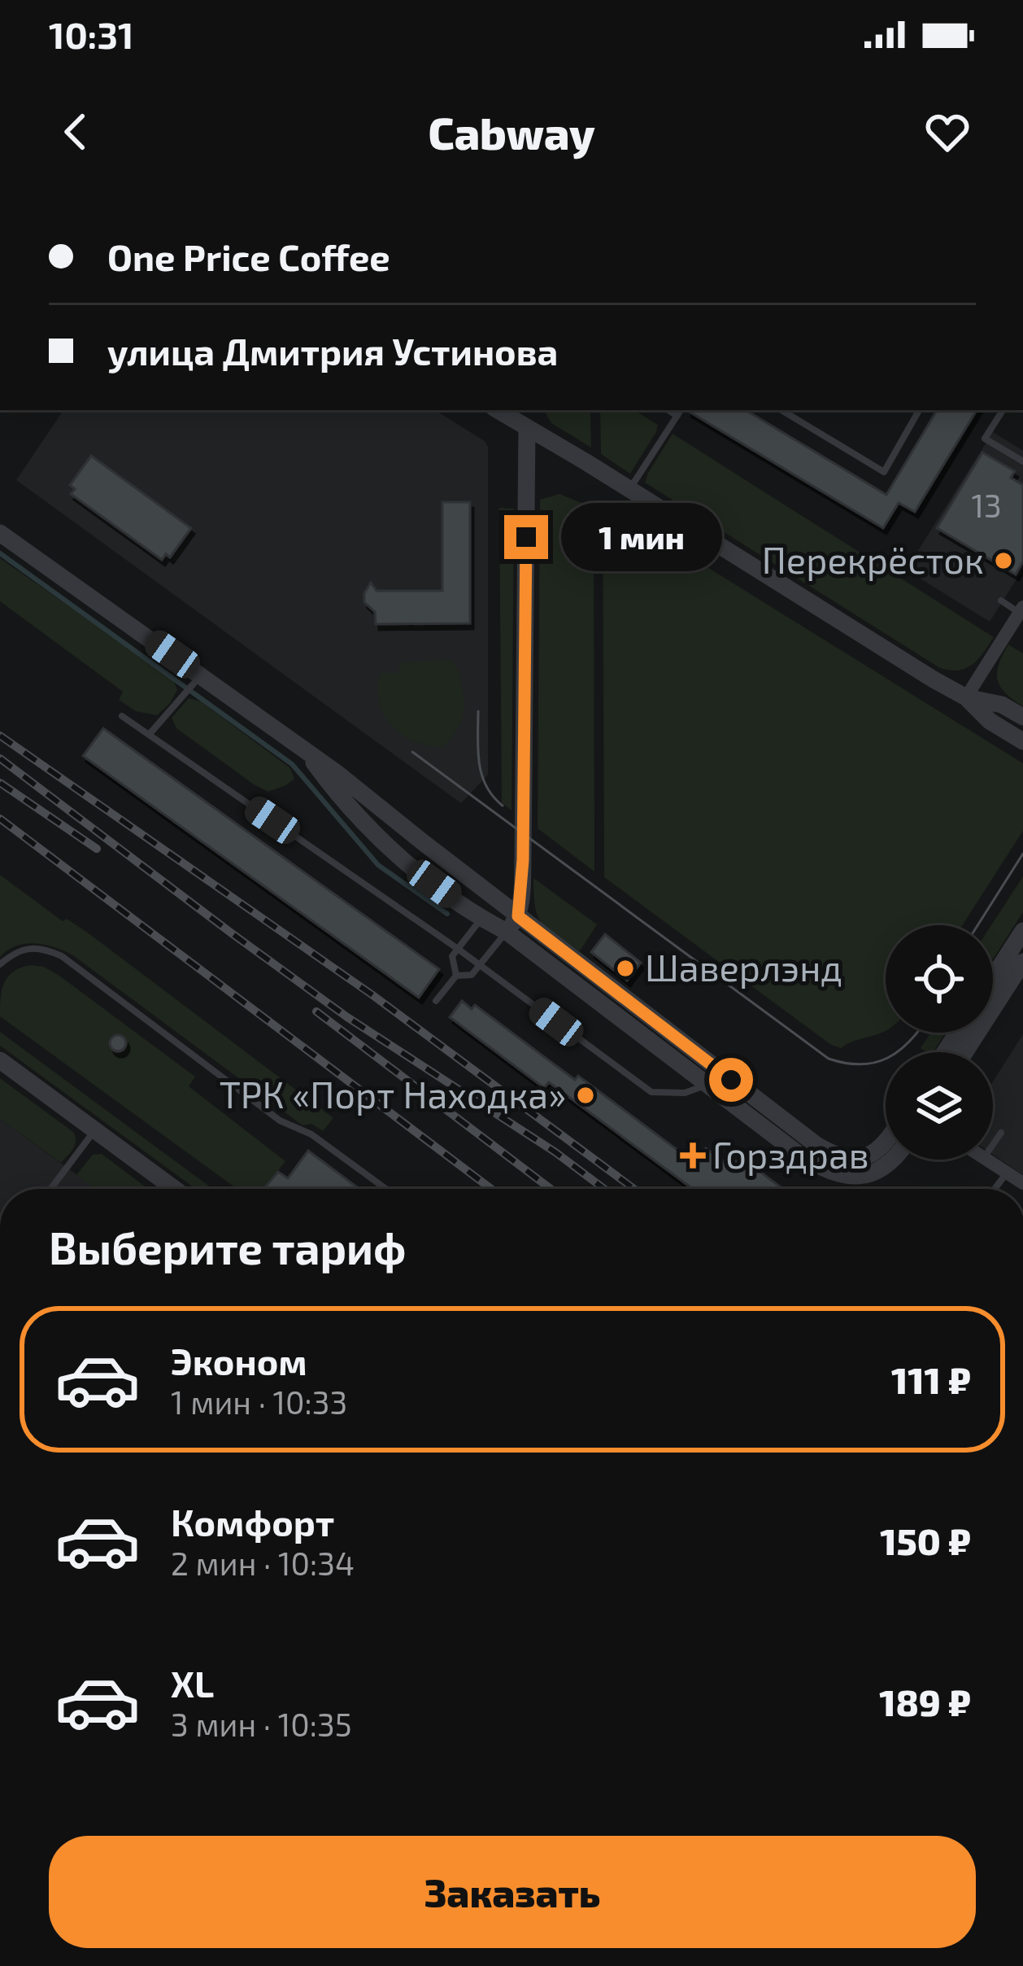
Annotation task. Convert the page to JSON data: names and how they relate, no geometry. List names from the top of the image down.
{
  "places": {
    "other": ["Перекрёсток", "Шаверлэнд", "ТРК «Порт Находка»"],
    "health": ["Горздрав"]
  },
  "house_numbers": ["13"],
  "page": {
    "status": "10:31",
    "header": "Cabway",
    "banner": ["One Price Coffee", "улица Дмитрия Устинова"],
    "bubble": "1 мин",
    "heading": "Выберите тариф",
    "list": [
      {
        "name": "Эконом",
        "note": "1 мин · 10:33",
        "value": "111 ₽"
      },
      {
        "name": "Комфорт",
        "note": "2 мин · 10:34",
        "value": "150 ₽"
      },
      {
        "name": "XL",
        "note": "3 мин · 10:35",
        "value": "189 ₽"
      }
    ],
    "buttons": "Заказать"
  }
}
